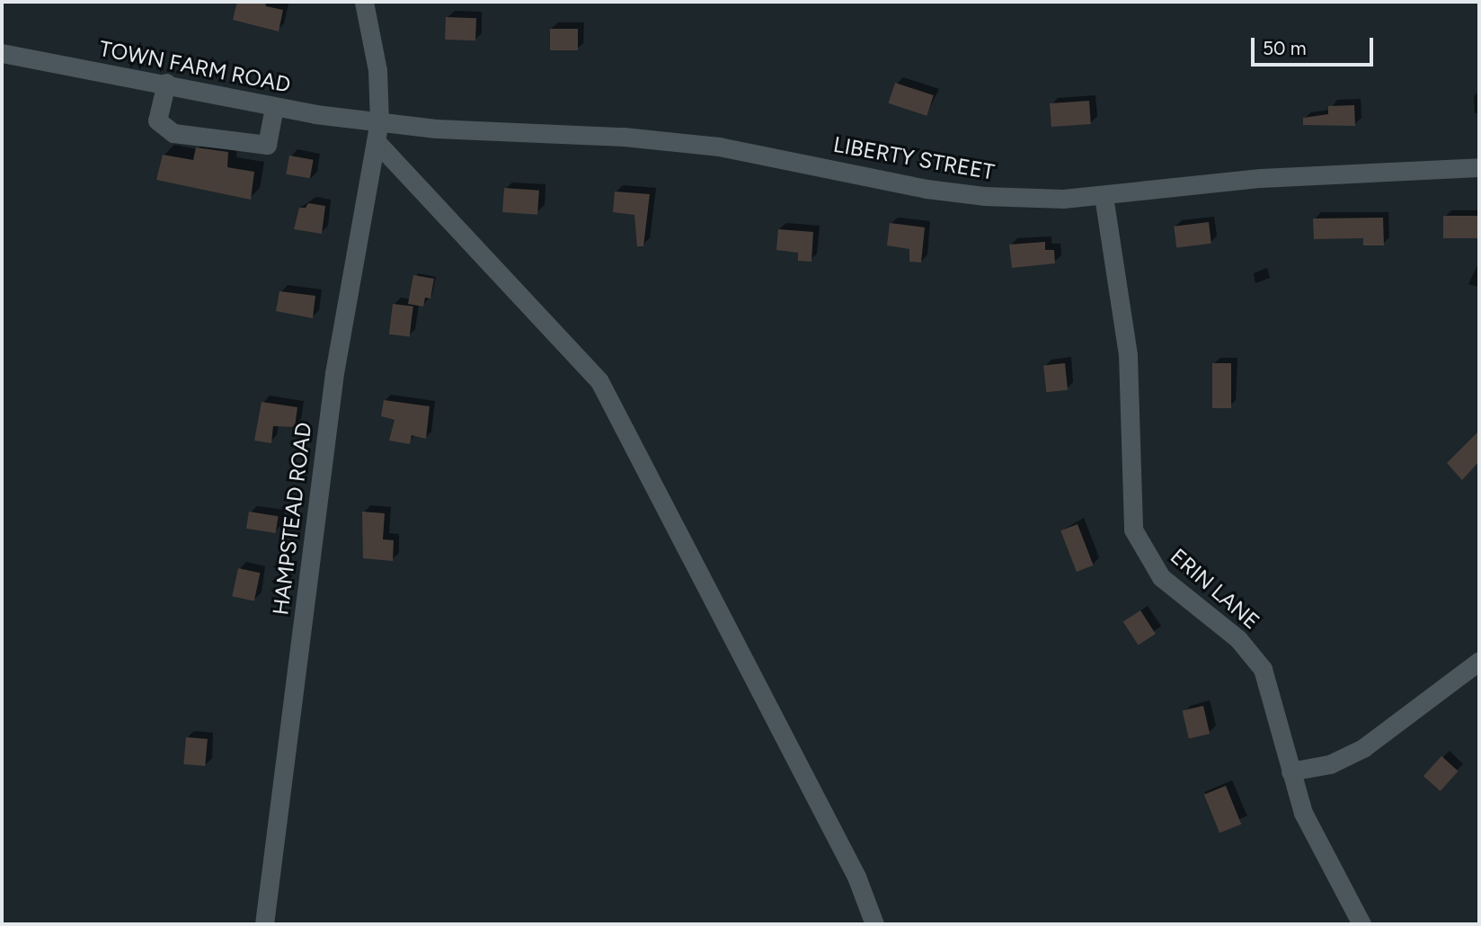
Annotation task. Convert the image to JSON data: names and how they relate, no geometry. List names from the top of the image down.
{
  "streets": {
    "street": [
      "TOWN FARM ROAD",
      "LIBERTY STREET",
      "HAMPSTEAD ROAD",
      "ERIN LANE"
    ]
  },
  "crossings": [
    ["TOWN FARM ROAD", "LIBERTY STREET"],
    ["TOWN FARM ROAD", "HAMPSTEAD ROAD"],
    ["LIBERTY STREET", "HAMPSTEAD ROAD"],
    ["LIBERTY STREET", "ERIN LANE"]
  ],
  "scale_bar": "50 m"
}
